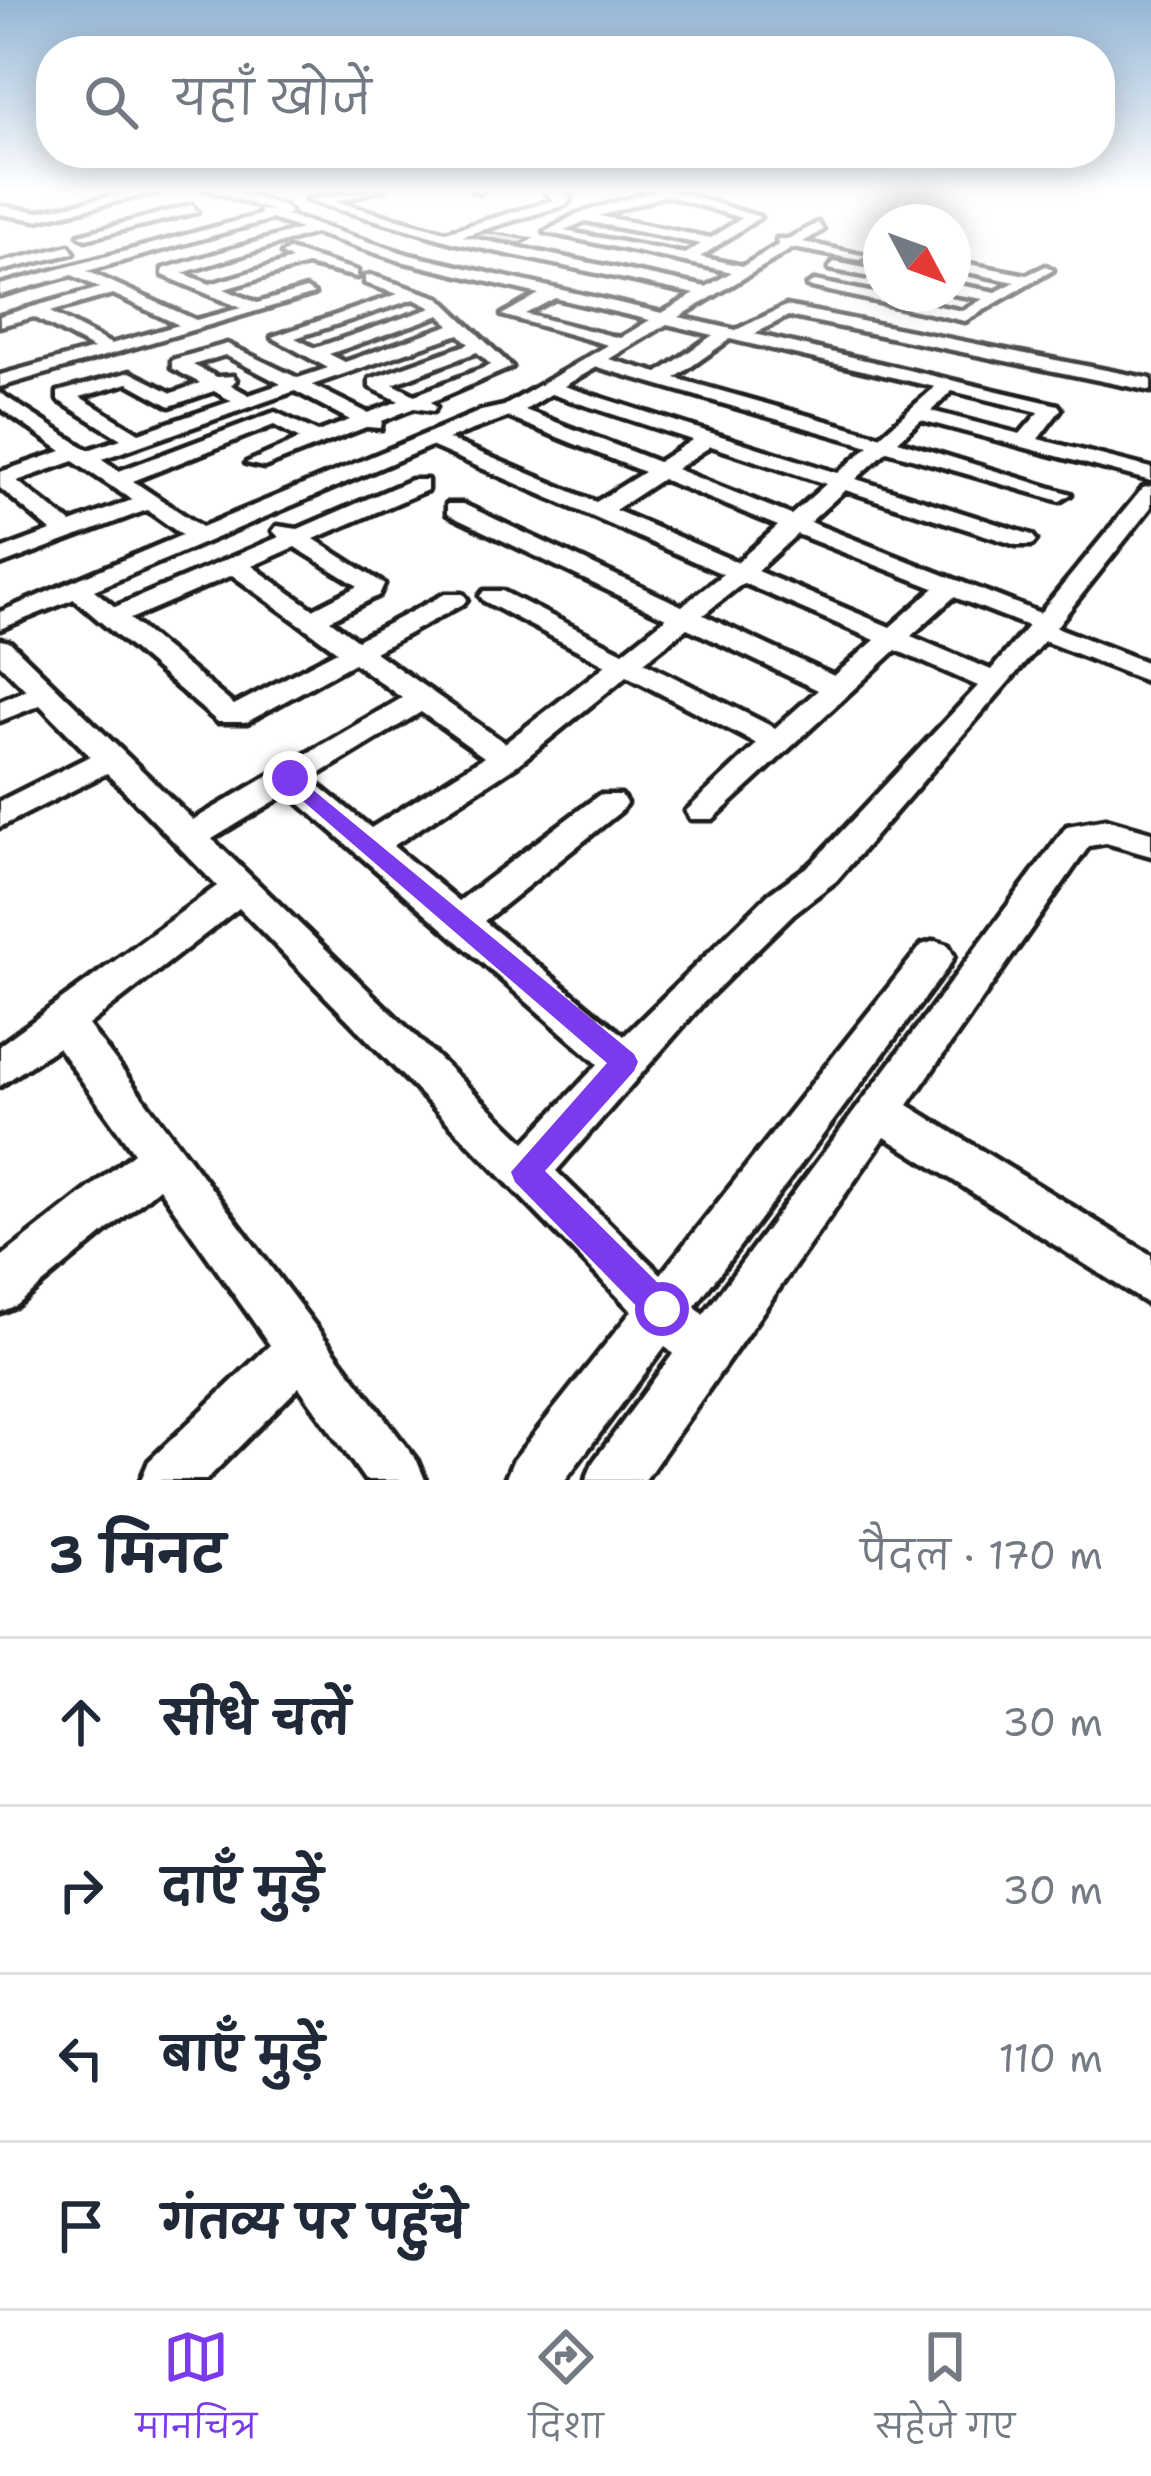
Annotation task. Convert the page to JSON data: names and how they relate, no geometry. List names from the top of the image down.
{
  "north": "bottom right",
  "page": {
    "search": "यहाँ खोजें",
    "heading": ["3 मिनट", "पैदल · 170 m"],
    "list": [
      ["सीधे चलें", "30 m"],
      ["दाएँ मुड़ें", "30 m"],
      ["बाएँ मुड़ें", "110 m"],
      "गंतव्य पर पहुँचे"
    ],
    "nav": ["मानचित्र", "दिशा", "सहेजे गए"]
  }
}
